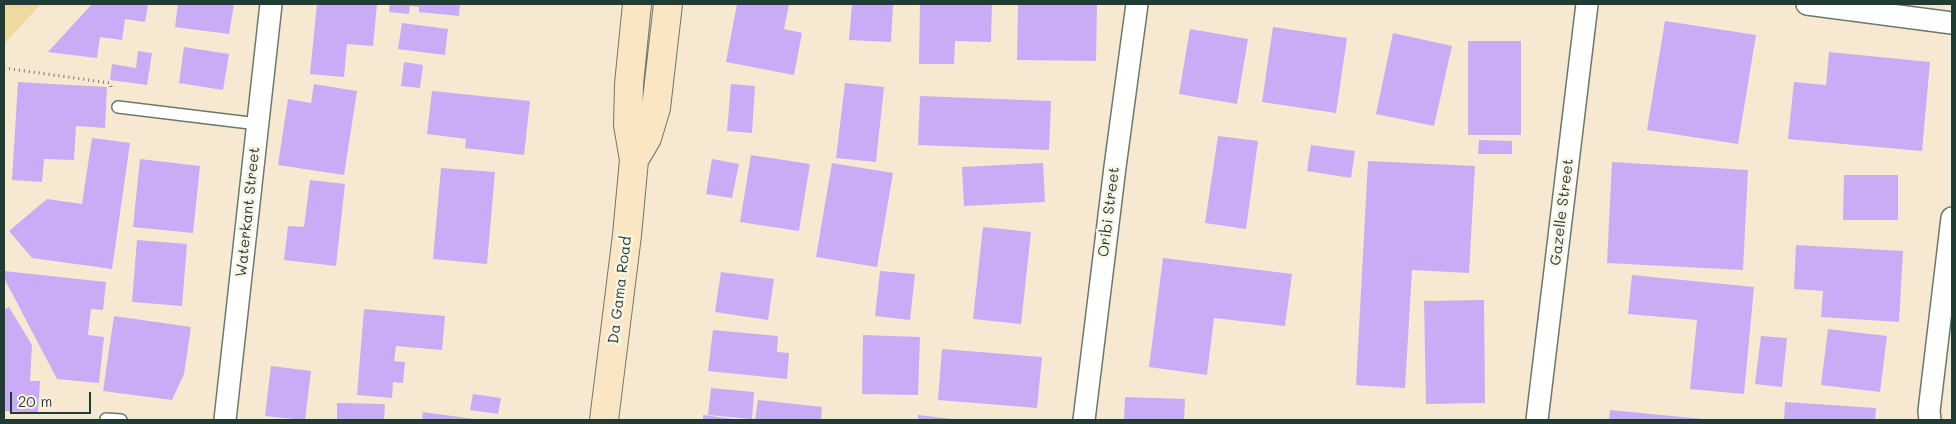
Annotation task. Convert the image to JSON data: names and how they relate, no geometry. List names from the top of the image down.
{
  "streets": {
    "street": [
      "Waterkant Street",
      "Oribi Street",
      "Gazelle Street",
      "Da Gama Road"
    ]
  },
  "scale_bar": "20 m"
}
